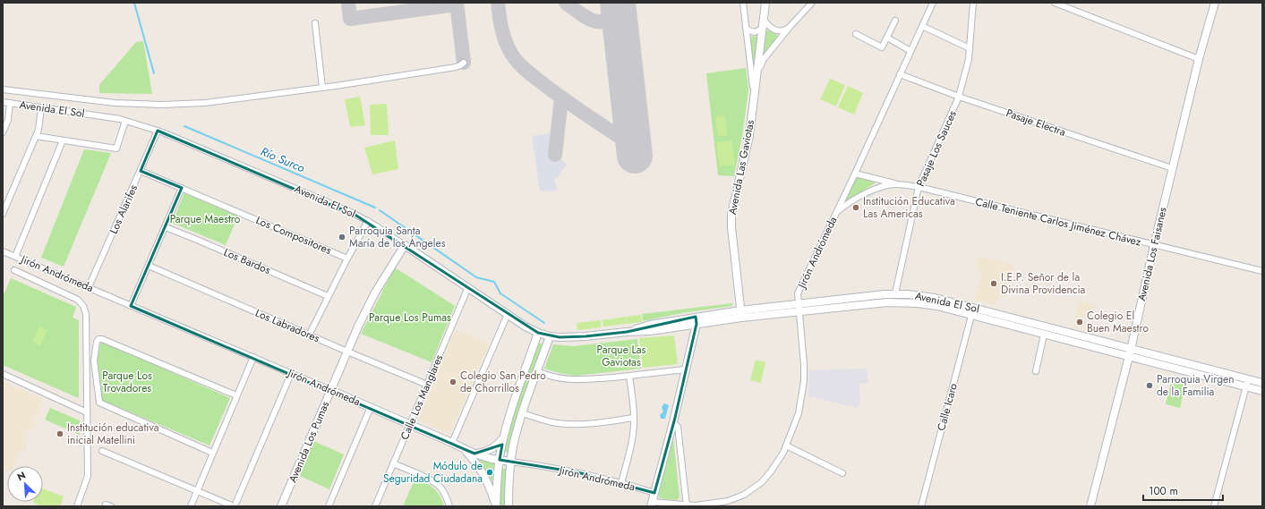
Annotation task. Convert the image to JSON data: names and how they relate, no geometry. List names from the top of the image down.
{
  "streets": {
    "street": [
      "Avenida El Sol",
      "Pasaje Electra",
      "Pasaje Los Sauces",
      "Avenida Las Gaviotas",
      "Los Alarifes",
      "Calle Teniente Carlos Jiménez Chávez",
      "Los Compositores",
      "Jirón Andrómeda",
      "Avenida Los Faisanes",
      "Los Bardos",
      "Los Labradores",
      "Calle Los Manglares",
      "Calle Icaro",
      "Avenida Los Pumas"
    ]
  },
  "crossings": [
    ["Avenida El Sol", "Pasaje Los Sauces"],
    ["Avenida El Sol", "Avenida Las Gaviotas"],
    ["Avenida El Sol", "Los Alarifes"],
    ["Avenida El Sol", "Jirón Andrómeda"],
    ["Avenida El Sol", "Avenida Los Faisanes"],
    ["Avenida El Sol", "Calle Los Manglares"],
    ["Avenida El Sol", "Calle Icaro"],
    ["Avenida El Sol", "Avenida Los Pumas"],
    ["Pasaje Electra", "Pasaje Los Sauces"],
    ["Pasaje Electra", "Jirón Andrómeda"],
    ["Pasaje Electra", "Avenida Los Faisanes"],
    ["Pasaje Los Sauces", "Calle Teniente Carlos Jiménez Chávez"],
    ["Los Alarifes", "Los Compositores"],
    ["Los Alarifes", "Jirón Andrómeda"],
    ["Calle Teniente Carlos Jiménez Chávez", "Jirón Andrómeda"],
    ["Calle Teniente Carlos Jiménez Chávez", "Avenida Los Faisanes"],
    ["Jirón Andrómeda", "Calle Los Manglares"],
    ["Jirón Andrómeda", "Avenida Los Pumas"],
    ["Los Labradores", "Calle Los Manglares"],
    ["Los Labradores", "Avenida Los Pumas"]
  ],
  "water": ["Río Surco"],
  "parks": [
    "Parque Maestro",
    "Parque Los Pumas",
    "Parque Las Gaviotas",
    "Parque Los Trovadores"
  ],
  "places": [
    "Institución Educativa Las Americas",
    "Parroquia Santa María de los Ángeles",
    "I.E.P. Señor de la Divina Providencia",
    "Colegio El Buen Maestro",
    "Colegio San Pedro de Chorrillos",
    "Parroquia Virgen de la Familia",
    "Institución educativa inicial Matellini",
    "Módulo de Seguridad Ciudadana"
  ],
  "scale_bar": "100 m",
  "north": "top left"
}
